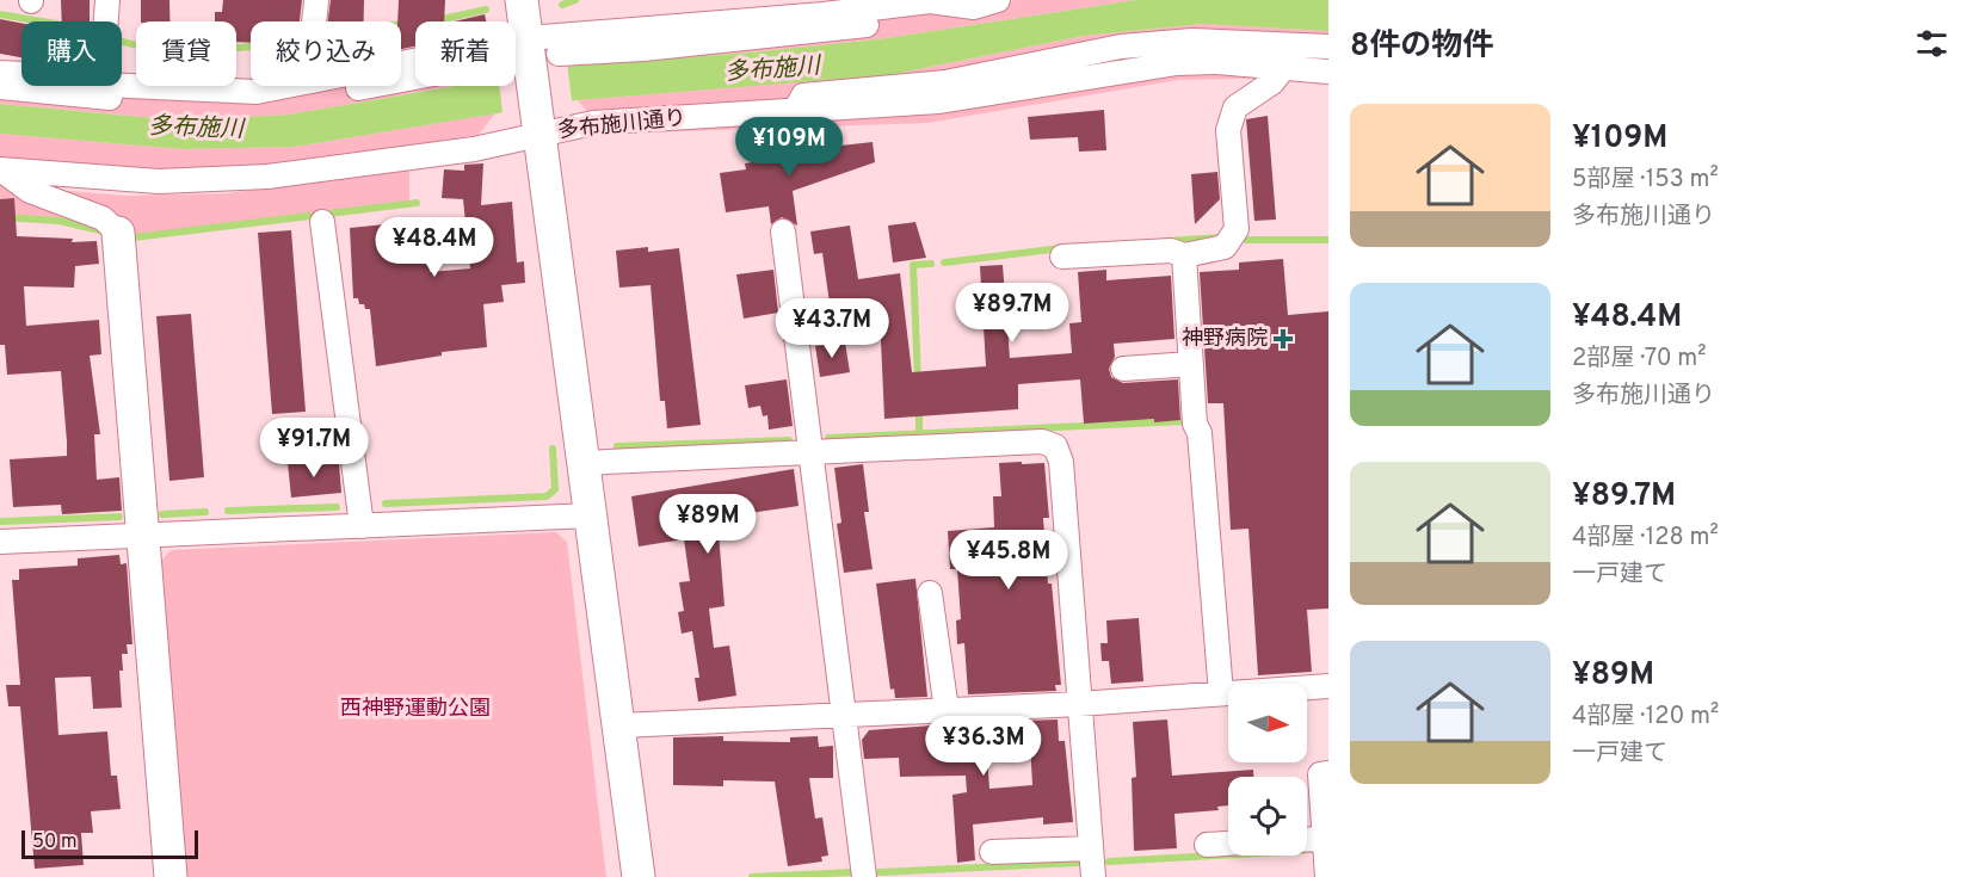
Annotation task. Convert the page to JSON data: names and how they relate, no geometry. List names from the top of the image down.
{
  "streets": {
    "street": ["多布施川通り"]
  },
  "water": ["多布施川"],
  "parks": ["西神野運動公園"],
  "places": {
    "health": ["神野病院"]
  },
  "scale_bar": "50 m",
  "north": "right",
  "page": {
    "heading": "8件の物件",
    "chip": [
      "購入",
      "賃貸",
      "絞り込み",
      "新着"
    ],
    "list": [
      {
        "name": "¥109M",
        "note": "5部屋 · 153 m² · 多布施川通り"
      },
      {
        "name": "¥48.4M",
        "note": "2部屋 · 70 m² · 多布施川通り"
      },
      {
        "name": "¥89.7M",
        "note": "4部屋 · 128 m² · 一戸建て"
      },
      {
        "name": "¥89M",
        "note": "4部屋 · 120 m² · 一戸建て"
      }
    ],
    "price": [
      "¥109M",
      "¥48.4M",
      "¥89.7M",
      "¥43.7M",
      "¥91.7M",
      "¥89M",
      "¥45.8M",
      "¥36.3M"
    ],
    "scale": "50 m"
  }
}
